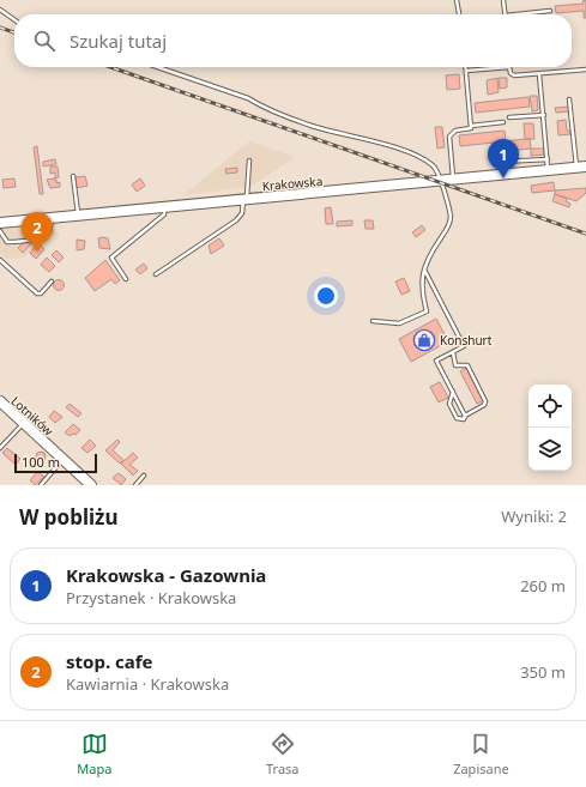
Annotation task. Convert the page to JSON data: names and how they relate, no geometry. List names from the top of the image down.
{
  "streets": {
    "main road": ["Krakowska", "Lotników"]
  },
  "places": {
    "shop": ["Konshurt"]
  },
  "scale_bar": "100 m",
  "page": {
    "search": "Szukaj tutaj",
    "pins": ["1", "2"],
    "scale": "100 m",
    "heading": ["W pobliżu", "Wyniki: 2"],
    "list": [
      {
        "mark": "1",
        "name": "Krakowska - Gazownia",
        "note": "Przystanek · Krakowska",
        "value": "260 m"
      },
      {
        "mark": "2",
        "name": "stop. cafe",
        "note": "Kawiarnia · Krakowska",
        "value": "350 m"
      }
    ],
    "nav": ["Mapa", "Trasa", "Zapisane"]
  }
}
